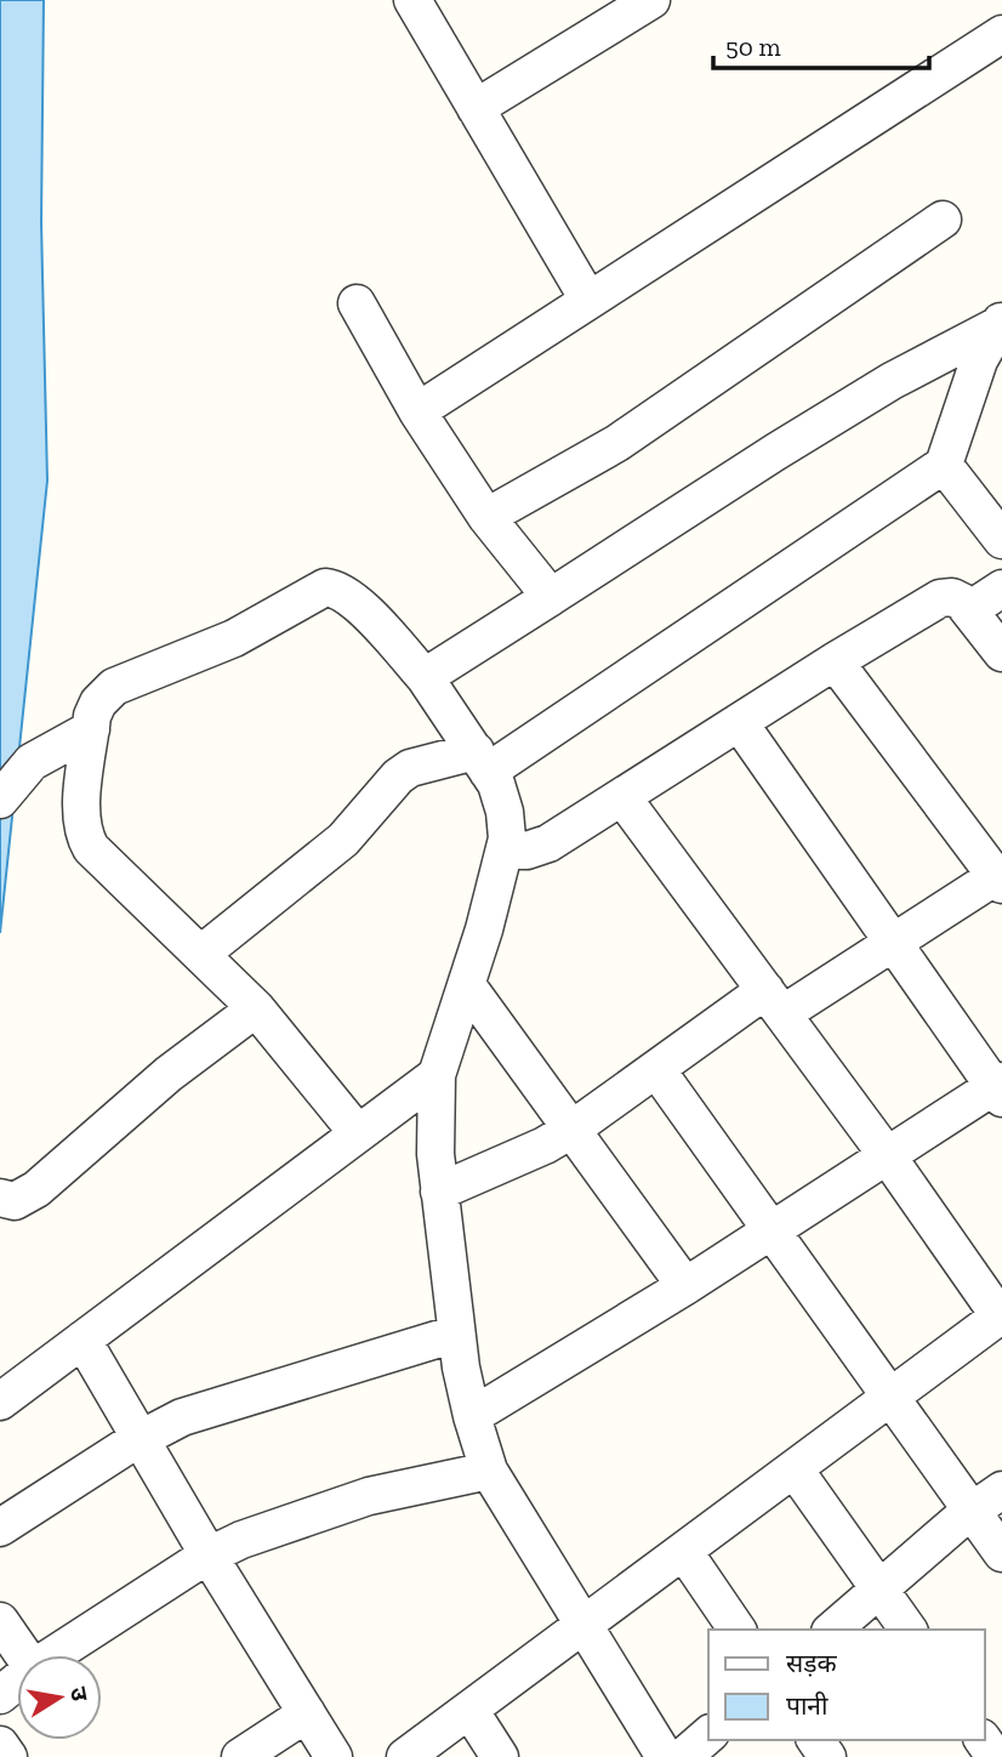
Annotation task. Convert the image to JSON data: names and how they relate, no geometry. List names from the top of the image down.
{
  "legend": ["सड़क", "पानी"],
  "scale_bar": "50 m",
  "north": "right"
}
